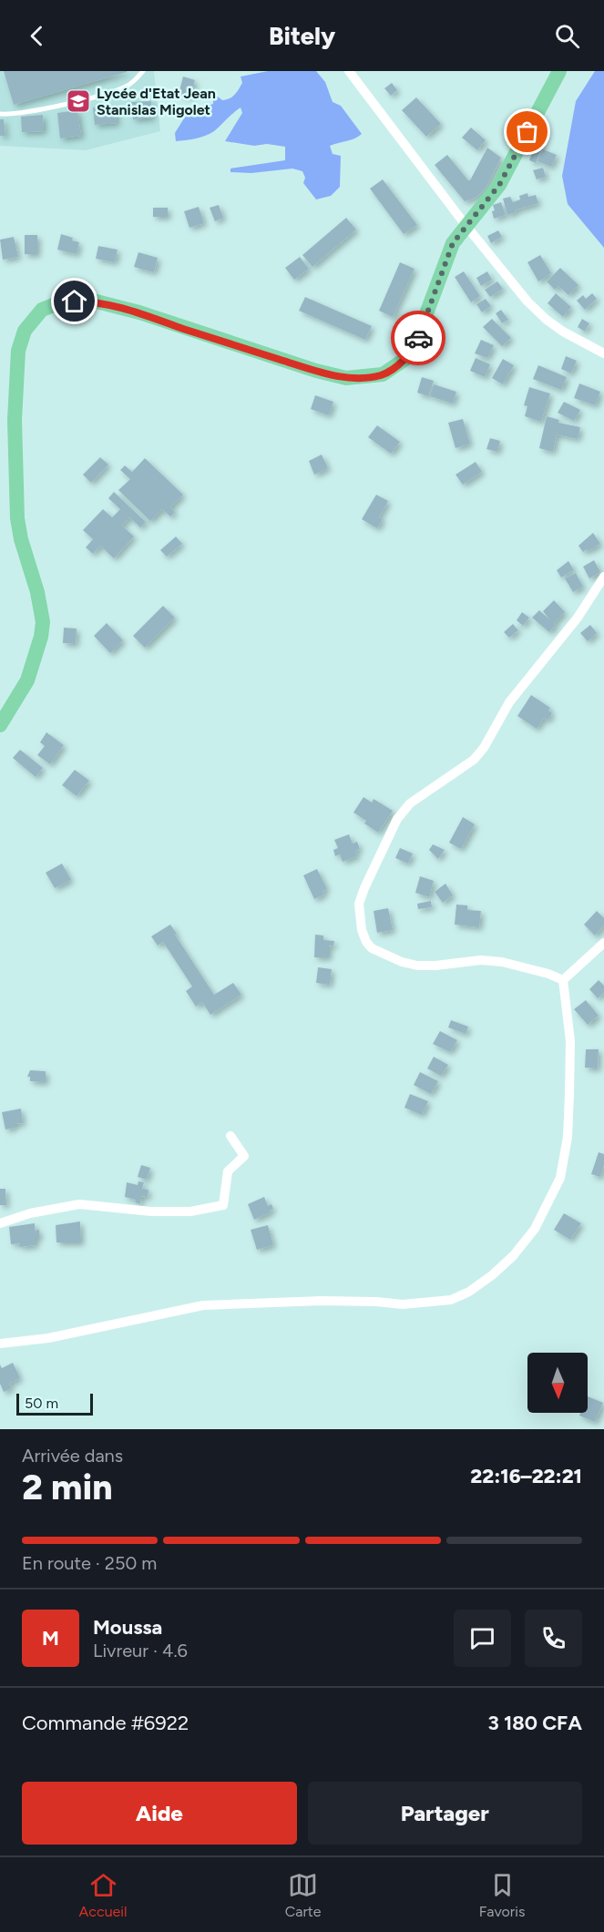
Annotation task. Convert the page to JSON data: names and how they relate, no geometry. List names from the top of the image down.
{
  "places": {
    "school or university": ["Lycée d'Etat Jean Stanislas Migolet"]
  },
  "scale_bar": "50 m",
  "north": "bottom",
  "page": {
    "header": "Bitely",
    "scale": "50 m",
    "heading": ["2 min", "Arrivée dans", "22:16–22:21"],
    "panel": [
      "Moussa",
      "Livreur · 4.6",
      "Commande #6922",
      "3 180 CFA"
    ],
    "bar": "En route · 250 m",
    "round": "M",
    "buttons": ["Aide", "Partager"],
    "tabs": ["Accueil", "Carte", "Favoris"]
  }
}
